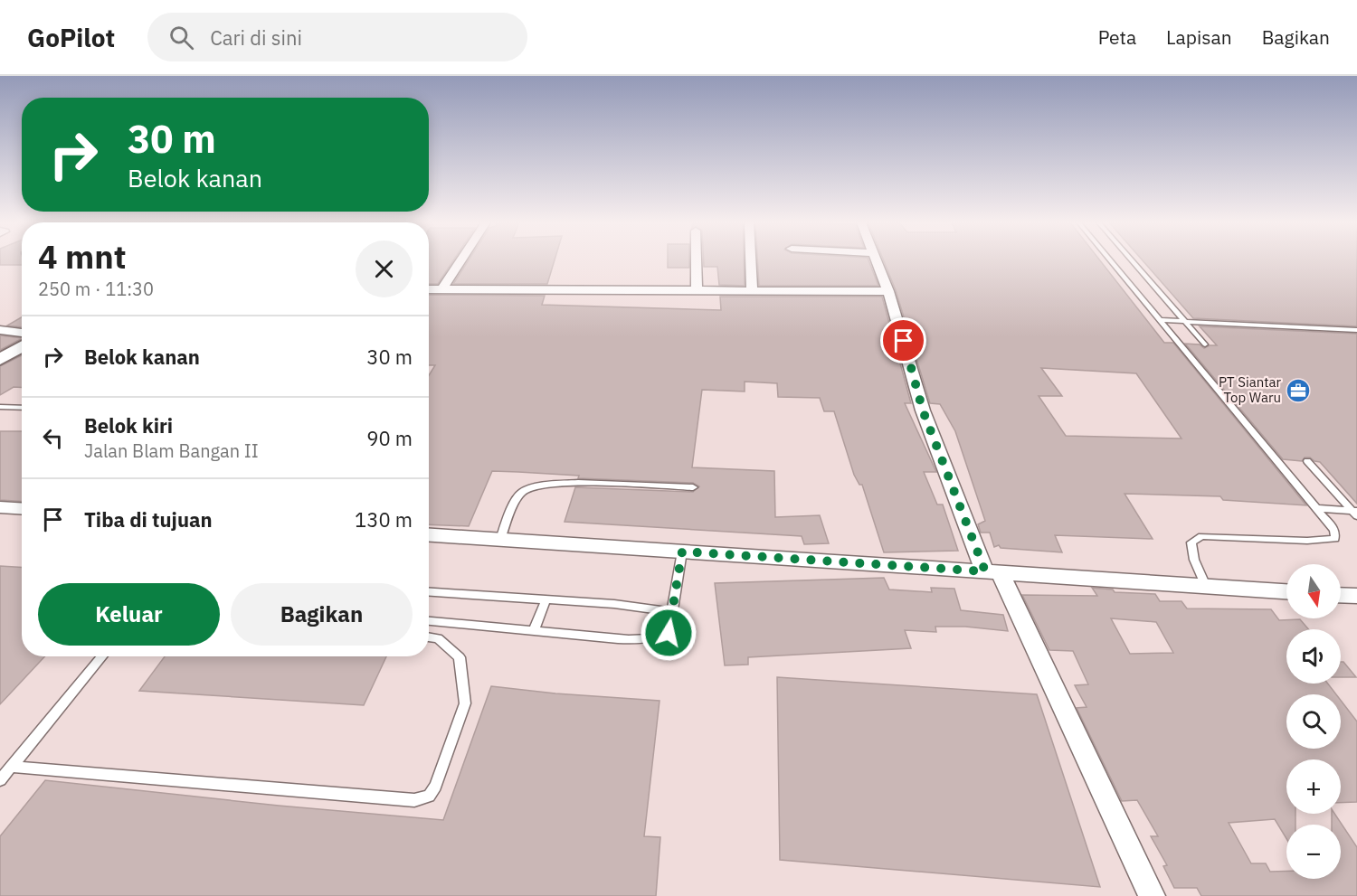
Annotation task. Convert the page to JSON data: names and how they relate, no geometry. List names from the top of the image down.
{
  "places": {
    "office": ["PT Siantar Top Waru"]
  },
  "north": "bottom",
  "page": {
    "header": "GoPilot",
    "search": "Cari di sini",
    "nav": ["Peta", "Lapisan", "Bagikan"],
    "turn": ["30 m", "Belok kanan"],
    "heading": ["4 mnt", "250 m · 11:30"],
    "list": [
      {
        "name": "Belok kanan",
        "value": "30 m"
      },
      {
        "name": "Belok kiri",
        "note": "Jalan Blam Bangan II",
        "value": "90 m"
      },
      {
        "name": "Tiba di tujuan",
        "value": "130 m"
      }
    ],
    "map_buttons": ["+", "−"],
    "buttons": ["Keluar", "Bagikan"]
  }
}
